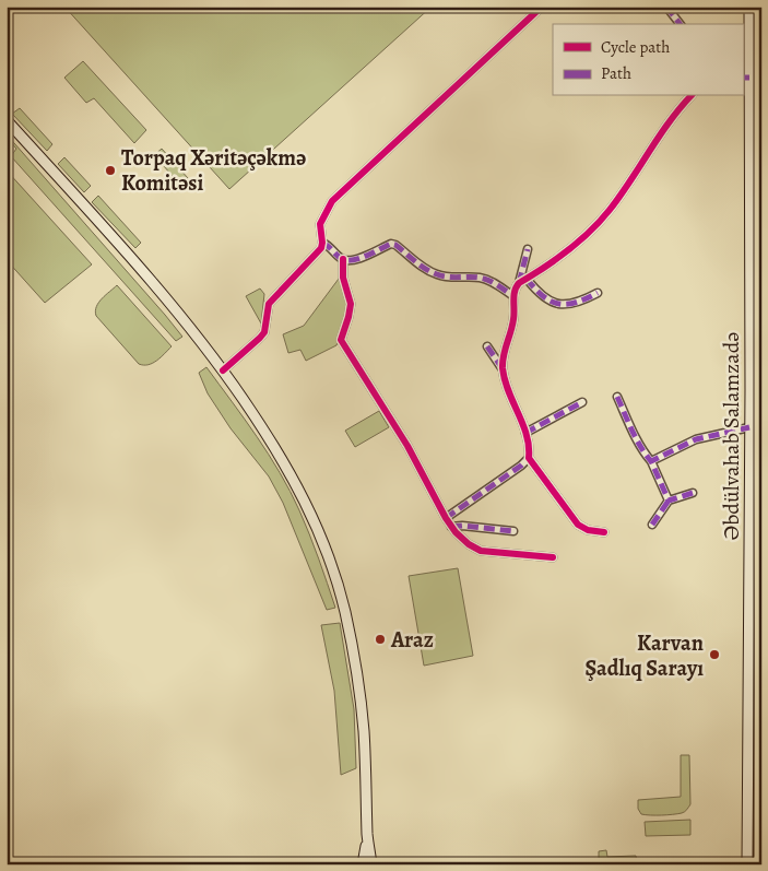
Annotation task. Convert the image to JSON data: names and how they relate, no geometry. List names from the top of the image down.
{
  "streets": {
    "main road": ["Əbdülvahab Salamzadə"]
  },
  "places": ["Torpaq Xəritəçəkmə Komitəsi", "Araz", "Karvan Şadlıq Sarayı"],
  "legend": ["Cycle path", "Path"]
}
